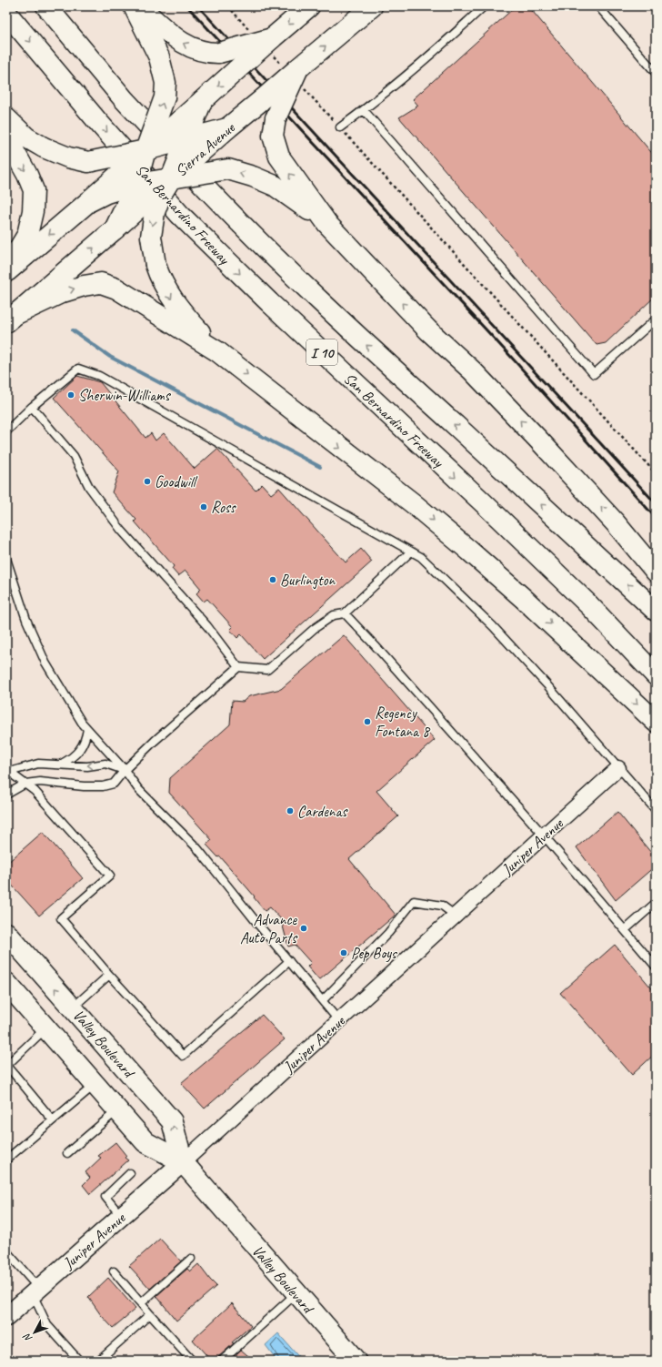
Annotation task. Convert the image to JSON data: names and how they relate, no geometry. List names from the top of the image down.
{
  "streets": {
    "main road": [
      "Sierra Avenue",
      "San Bernardino Freeway",
      "I 10",
      "Valley Boulevard"
    ],
    "street": ["Juniper Avenue"]
  },
  "crossings": [
    ["Juniper Avenue", "Valley Boulevard"]
  ],
  "places": [
    "Sherwin-Williams",
    "Goodwill",
    "Ross",
    "Burlington",
    "Regency Fontana 8",
    "Cardenas",
    "Advance Auto Parts",
    "Pep Boys"
  ],
  "north": "bottom left"
}
